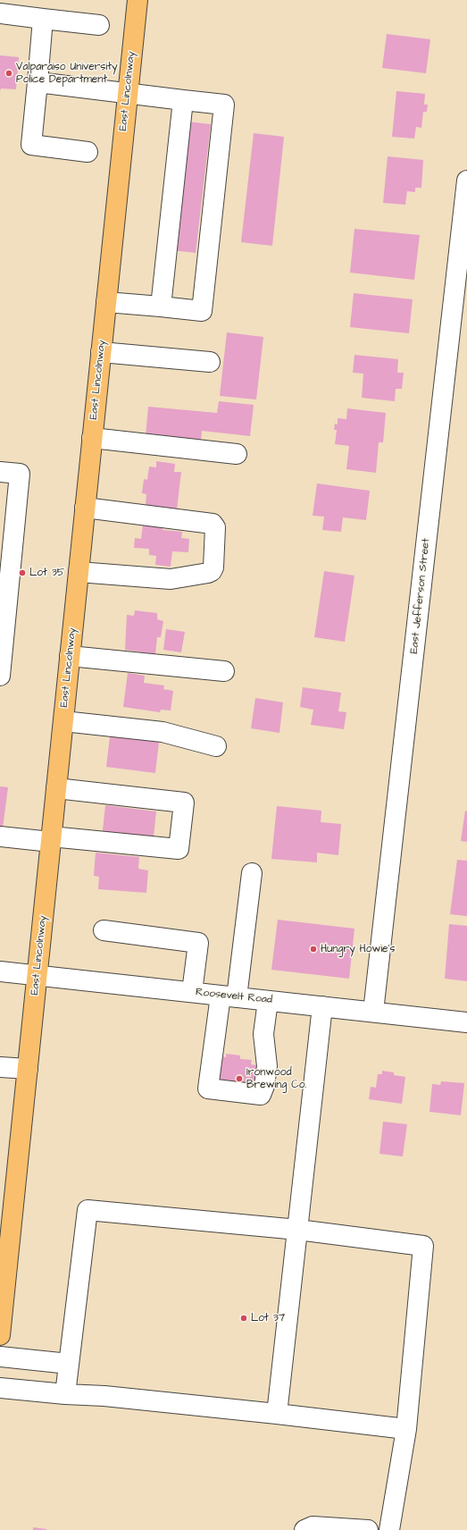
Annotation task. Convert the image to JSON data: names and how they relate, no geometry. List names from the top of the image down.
{
  "streets": {
    "main road": ["East Lincolnway"],
    "street": ["East Jefferson Street", "Roosevelt Road"]
  },
  "crossings": [
    ["East Lincolnway", "Roosevelt Road"],
    ["East Jefferson Street", "Roosevelt Road"]
  ],
  "places": [
    "Valparaiso University Police Department",
    "Lot 35",
    "Hungry Howie's",
    "Ironwood Brewing Co.",
    "Lot 37"
  ]
}
